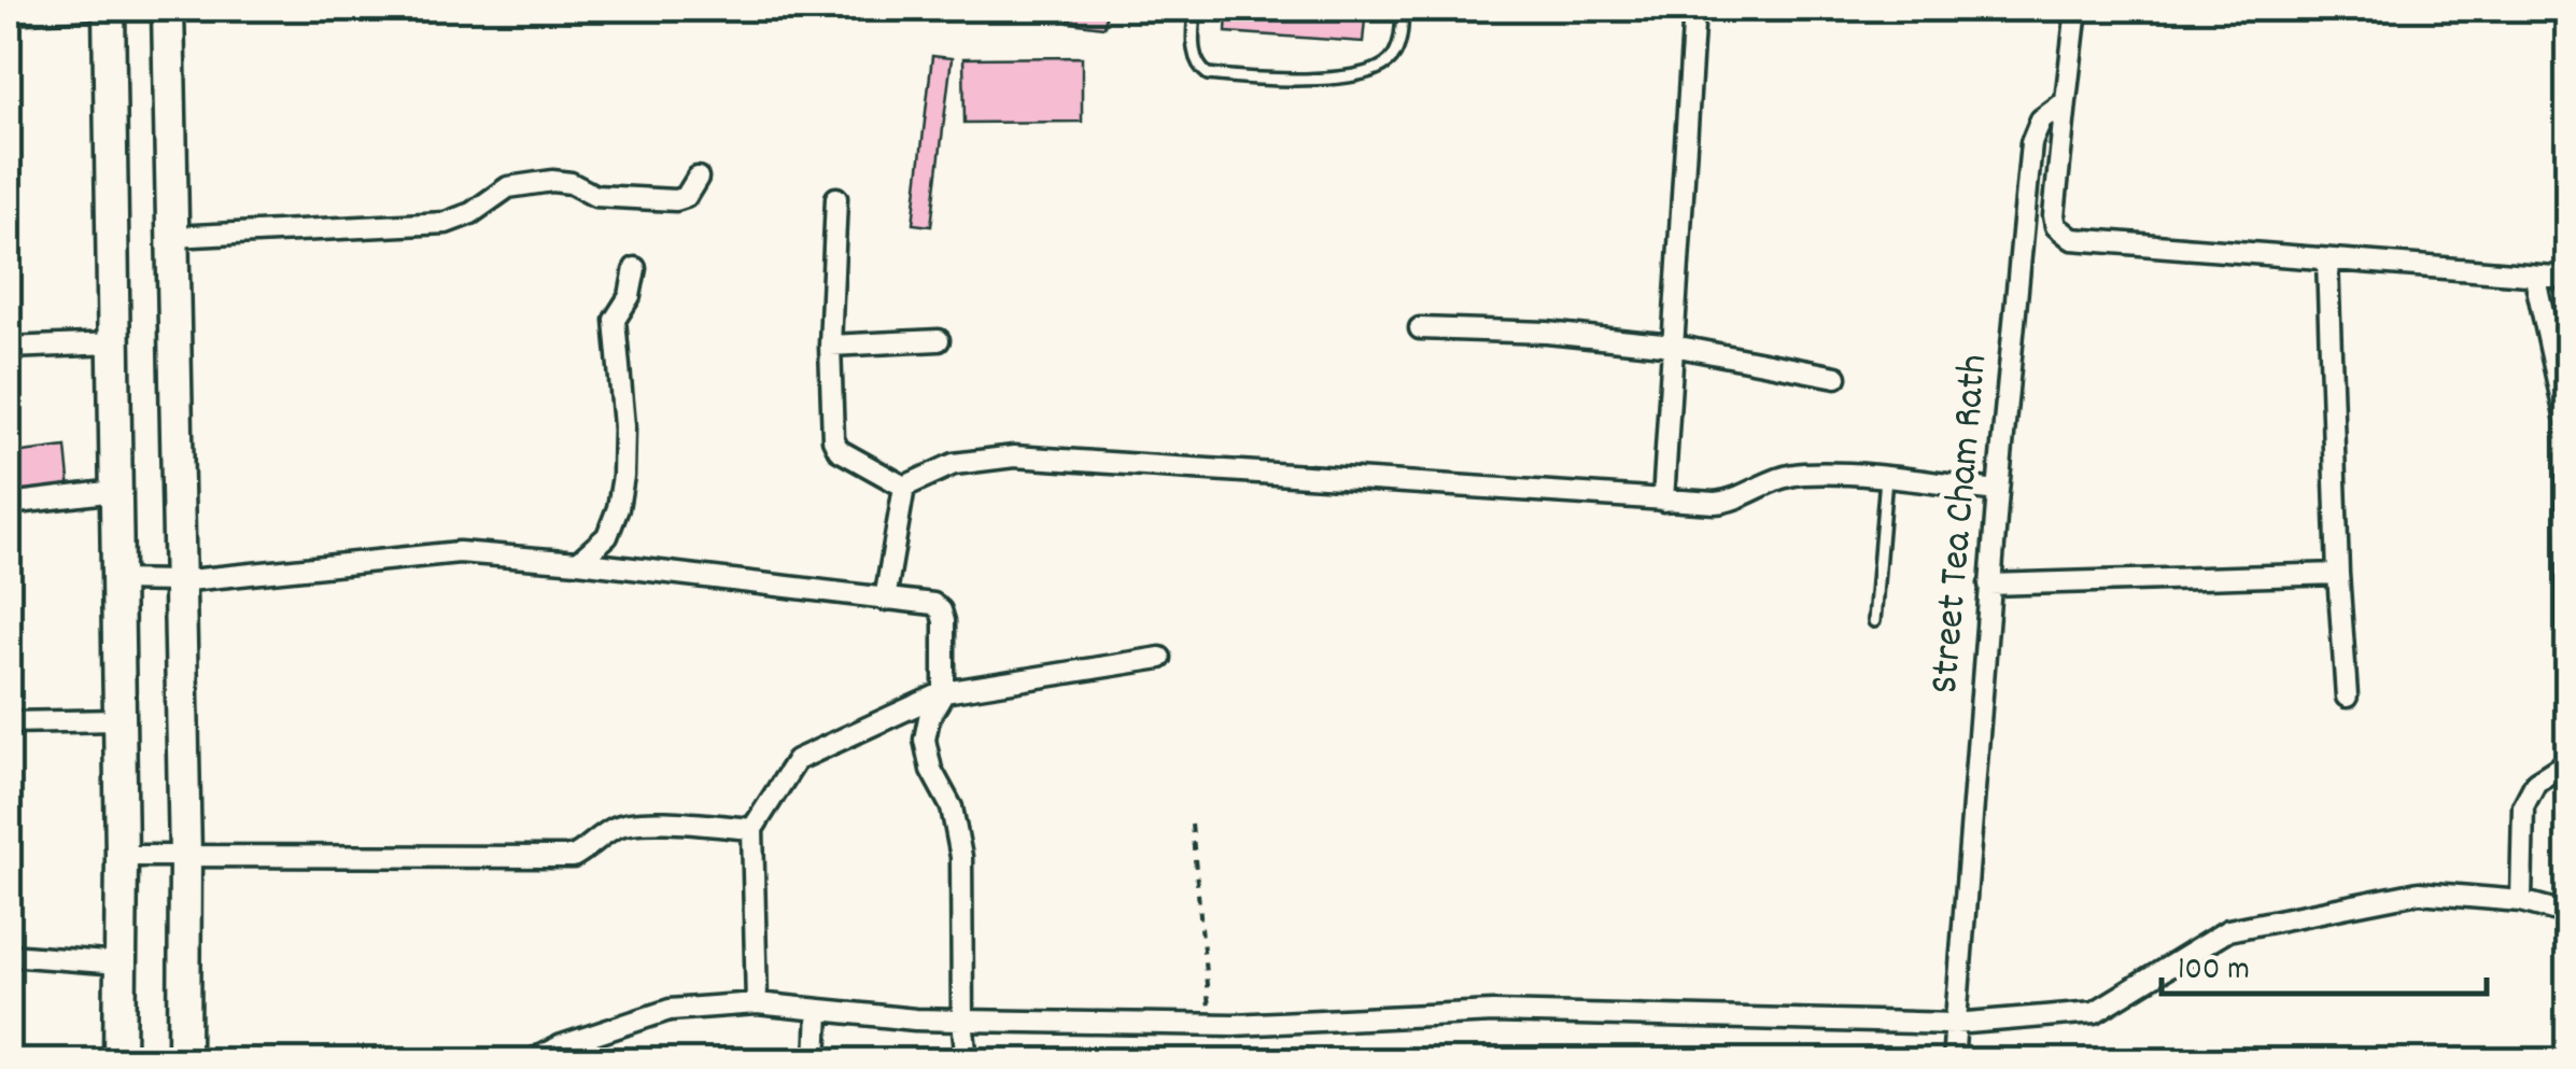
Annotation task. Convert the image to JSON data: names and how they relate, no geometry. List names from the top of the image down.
{
  "streets": {
    "street": ["Street Tea Cham Rath"]
  },
  "scale_bar": "100 m"
}
